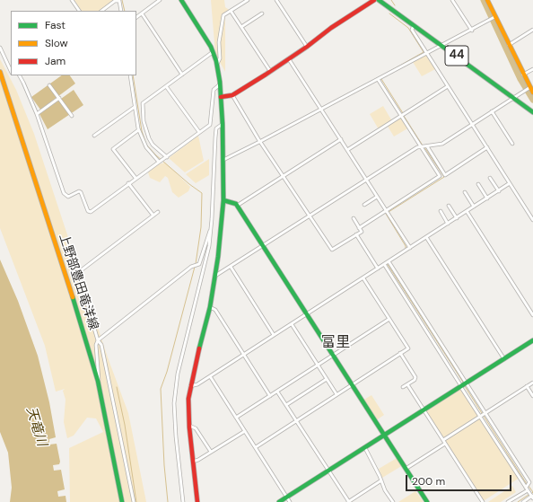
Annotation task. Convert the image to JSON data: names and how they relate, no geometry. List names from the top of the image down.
{
  "streets": {
    "street": ["44", "上野部豊田竜洋線"]
  },
  "districts": ["富里"],
  "water": ["天竜川"],
  "legend": ["Fast", "Slow", "Jam"],
  "scale_bar": "200 m"
}
